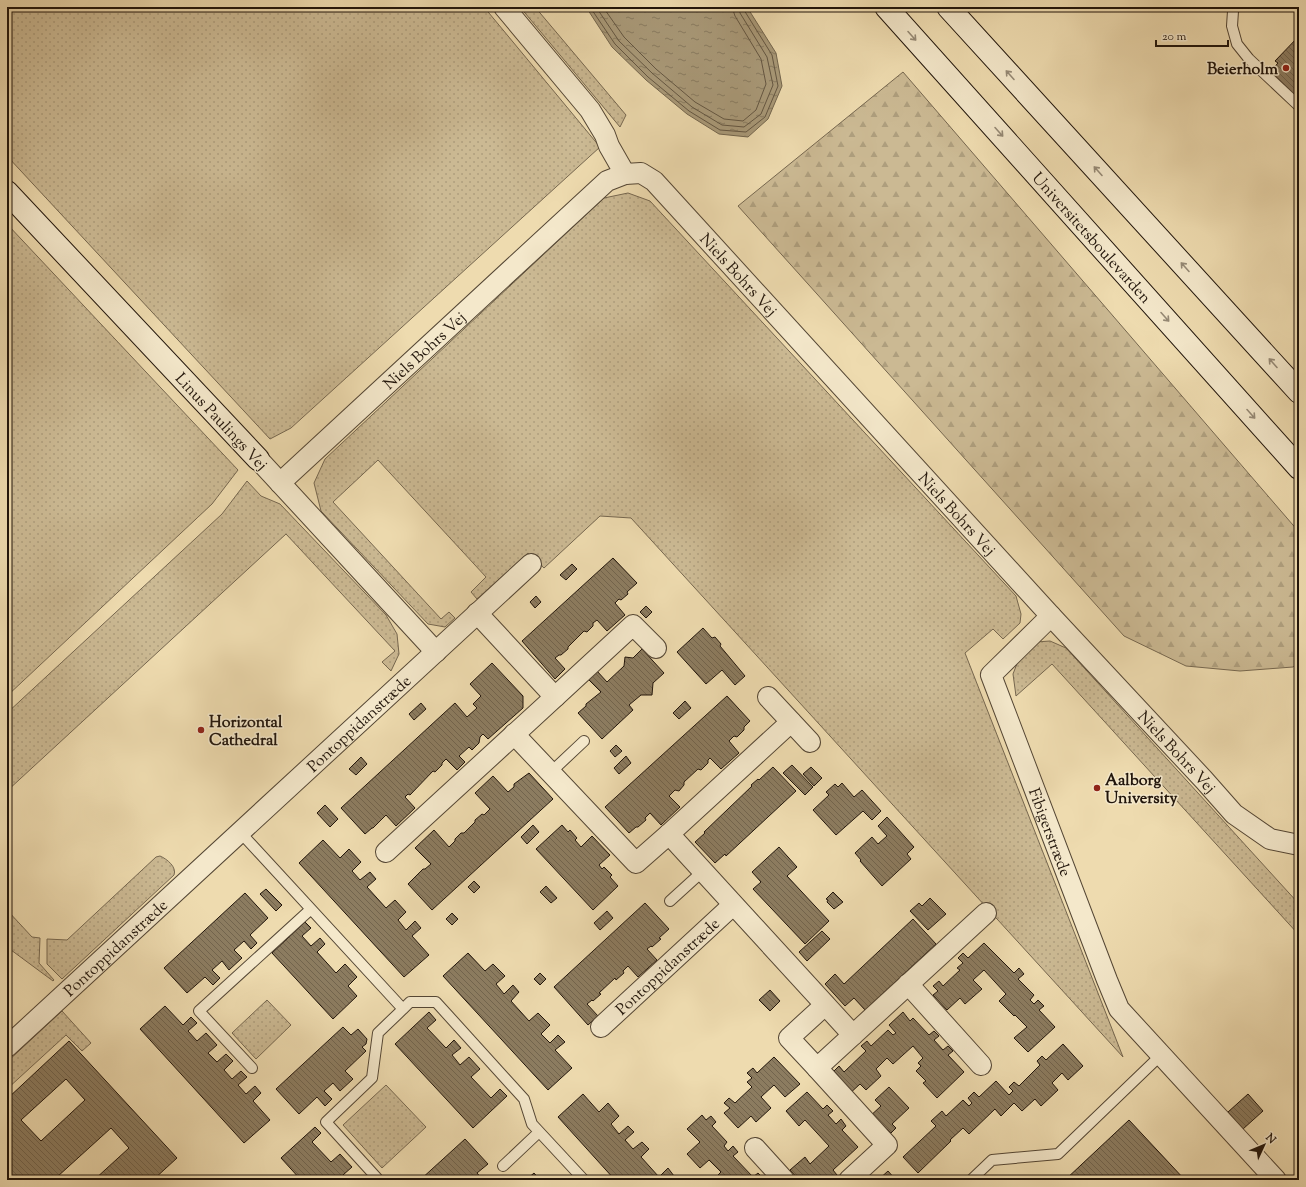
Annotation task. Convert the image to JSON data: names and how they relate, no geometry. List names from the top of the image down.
{
  "streets": {
    "main road": ["Universitetsboulevarden", "Linus Paulings Vej"],
    "street": ["Niels Bohrs Vej", "Pontoppidanstræde", "Fibigerstræde"]
  },
  "crossings": [
    ["Niels Bohrs Vej", "Linus Paulings Vej"],
    ["Niels Bohrs Vej", "Fibigerstræde"],
    ["Linus Paulings Vej", "Pontoppidanstræde"]
  ],
  "places": ["Beierholm", "Horizontal Cathedral", "Aalborg University"],
  "scale_bar": "20 m",
  "north": "top right"
}
